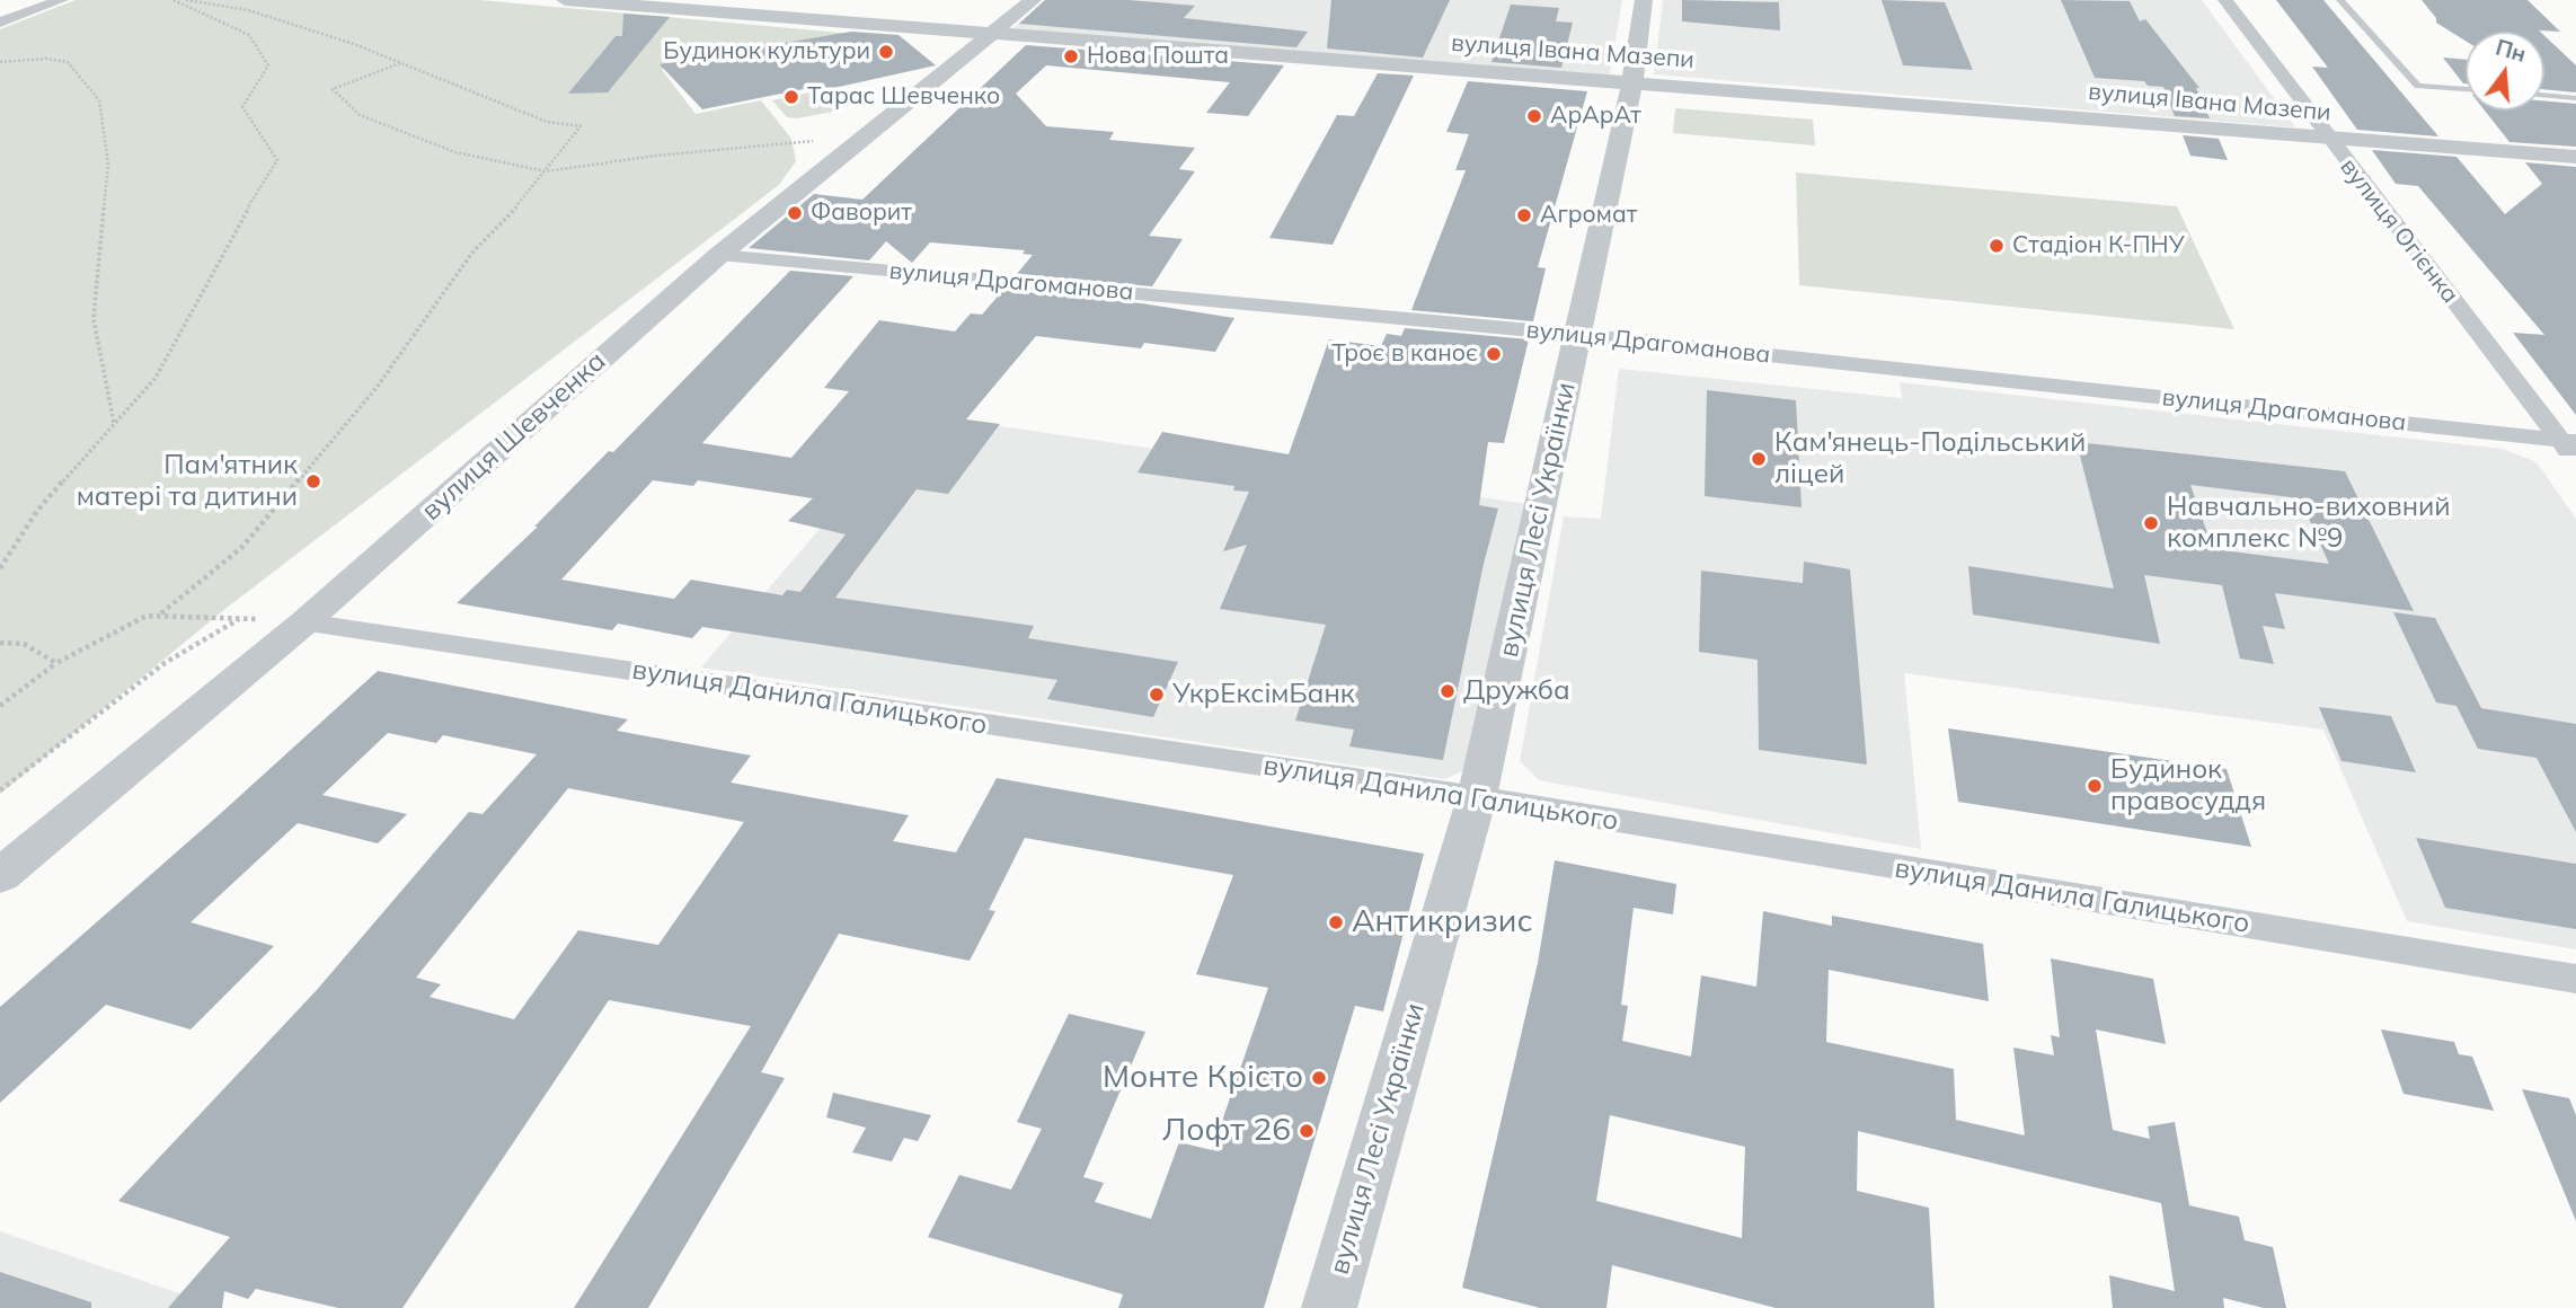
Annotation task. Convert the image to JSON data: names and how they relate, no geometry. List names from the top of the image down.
{
  "streets": {
    "street": [
      "вулиця Івана Мазепи",
      "вулиця Огієнка",
      "вулиця Драгоманова",
      "вулиця Шевченка",
      "вулиця Лесі Українки",
      "вулиця Данила Галицького"
    ]
  },
  "crossings": [
    ["вулиця Івана Мазепи", "вулиця Огієнка"],
    ["вулиця Івана Мазепи", "вулиця Шевченка"],
    ["вулиця Івана Мазепи", "вулиця Лесі Українки"],
    ["вулиця Огієнка", "вулиця Драгоманова"],
    ["вулиця Драгоманова", "вулиця Шевченка"],
    ["вулиця Драгоманова", "вулиця Лесі Українки"],
    ["вулиця Шевченка", "вулиця Данила Галицького"],
    ["вулиця Лесі Українки", "вулиця Данила Галицького"]
  ],
  "places": [
    "Будинок культури",
    "Нова Пошта",
    "Тарас Шевченко",
    "АрАрАт",
    "Фаворит",
    "Агромат",
    "Стадіон К-ПНУ",
    "Троє в каноє",
    "Кам'янець-Подільський ліцей",
    "Пам'ятник матері та дитини",
    "Навчально-виховний комплекс №9",
    "Дружба",
    "УкрЕксімБанк",
    "Будинок правосуддя",
    "Антикризис",
    "Монте Крісто",
    "Лофт 26"
  ],
  "north": "top"
}
